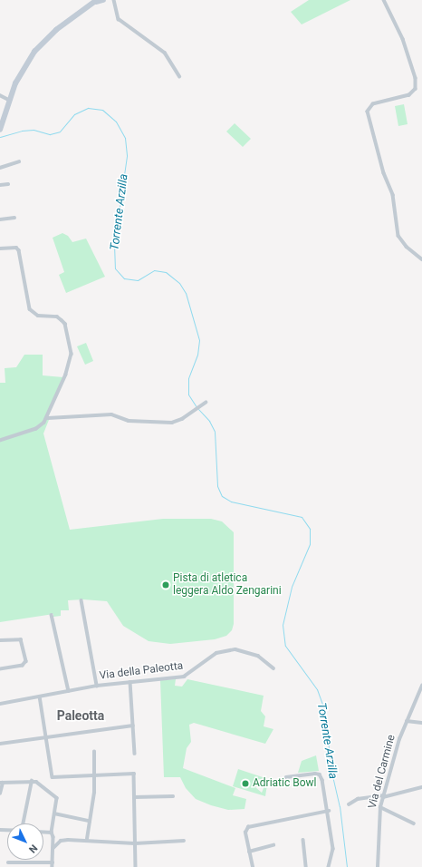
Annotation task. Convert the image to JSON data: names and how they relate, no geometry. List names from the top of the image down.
{
  "streets": {
    "street": ["Via della Paleotta", "Via del Carmine"]
  },
  "districts": ["Paleotta"],
  "water": ["Torrente Arzilla"],
  "places": ["Pista di atletica leggera Aldo Zengarini", "Adriatic Bowl"],
  "north": "bottom right"
}
